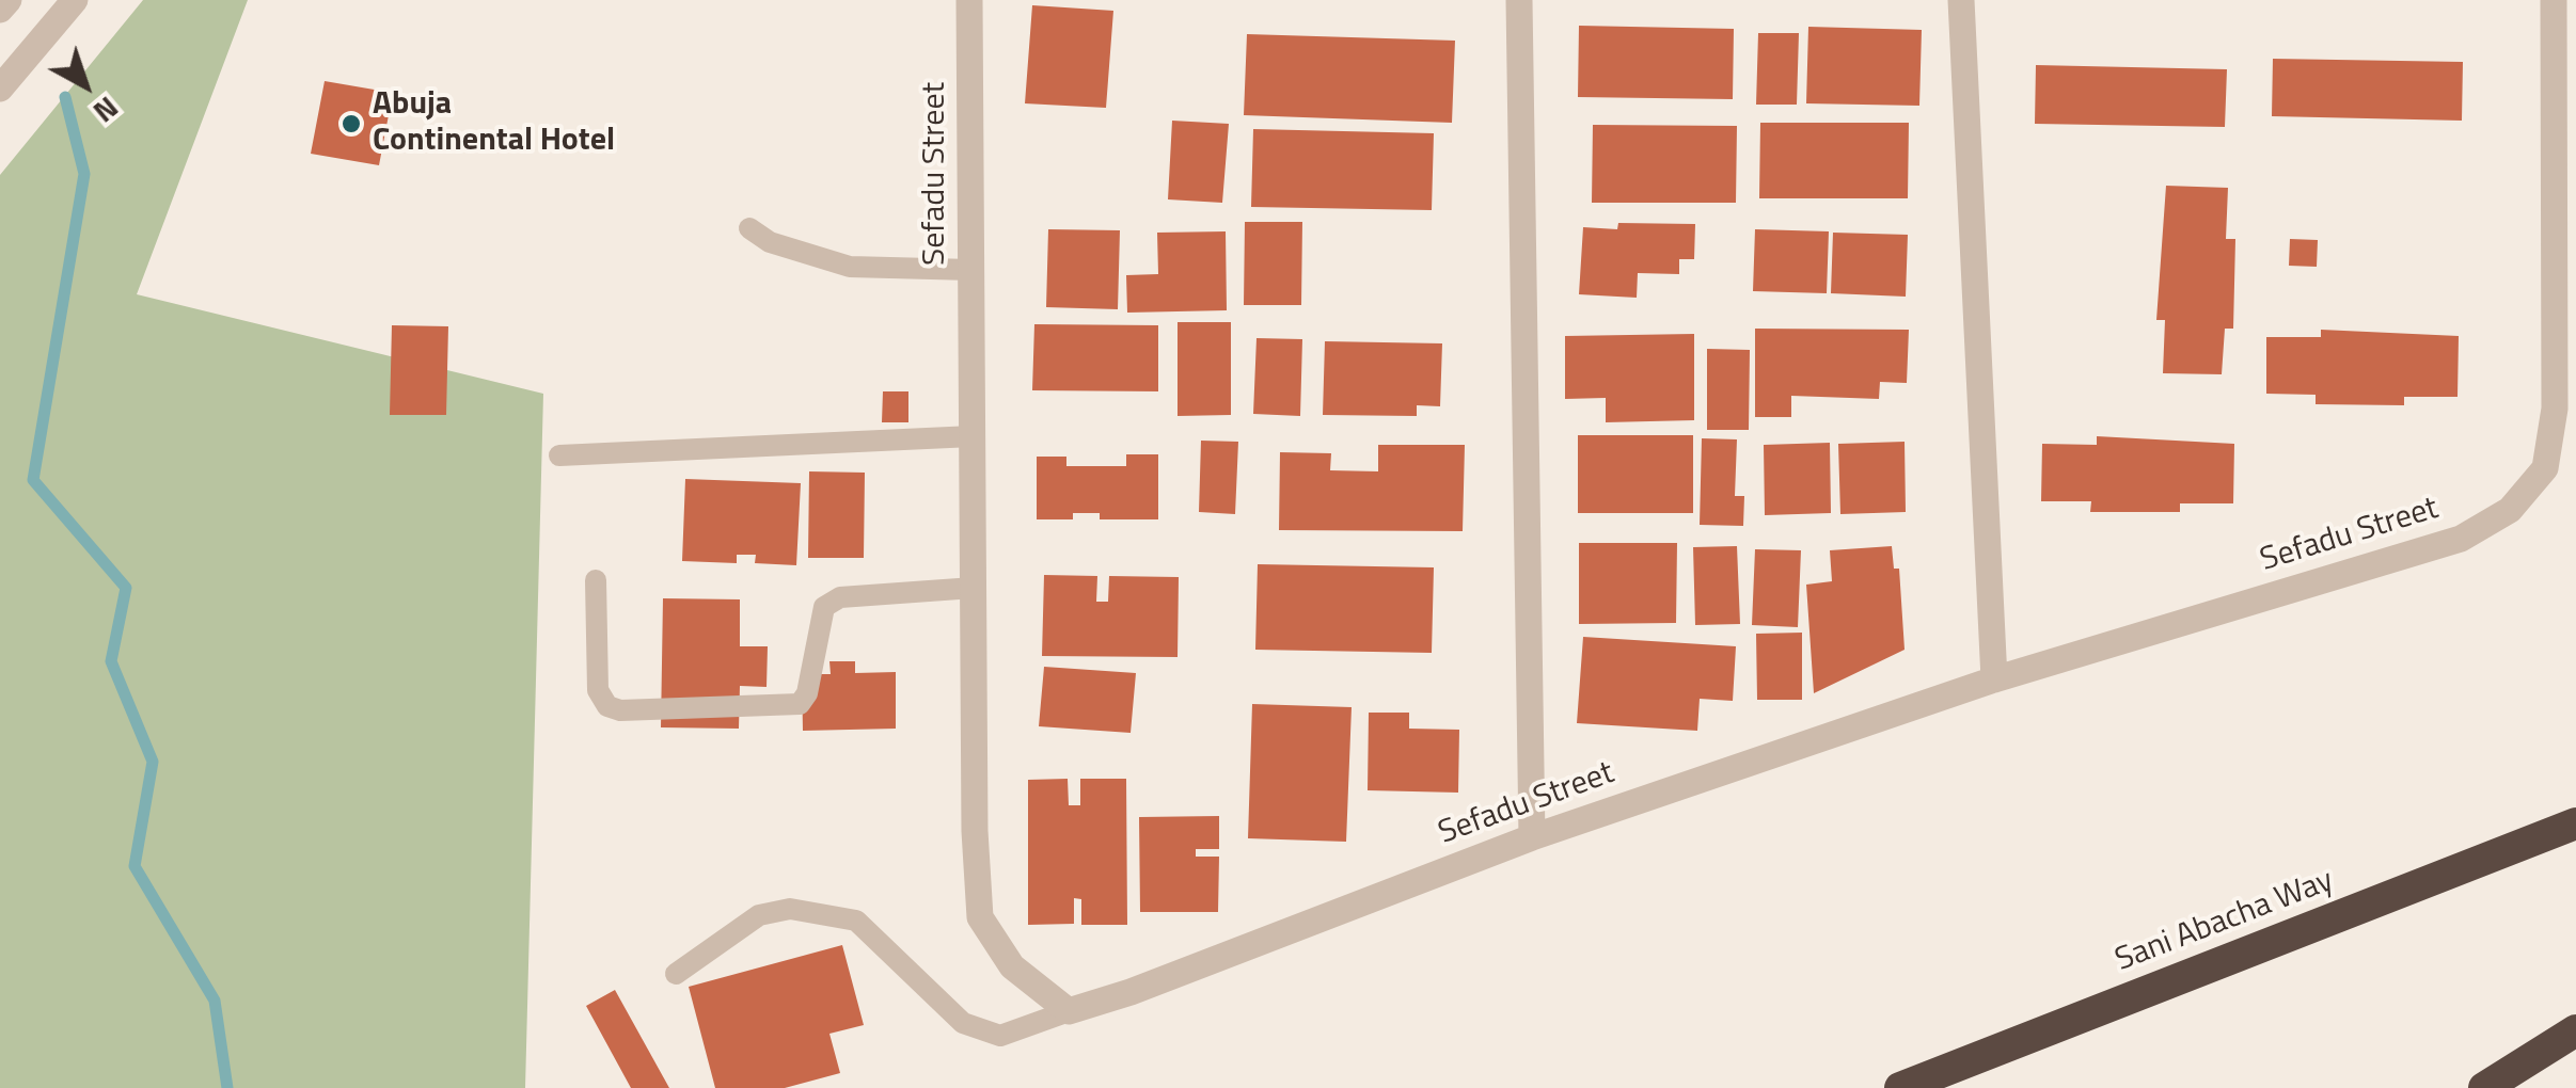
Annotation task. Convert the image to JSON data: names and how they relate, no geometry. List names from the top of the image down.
{
  "streets": {
    "highway": ["Sani Abacha Way"],
    "street": ["Sefadu Street"]
  },
  "places": ["Abuja Continental Hotel"],
  "north": "bottom right"
}
